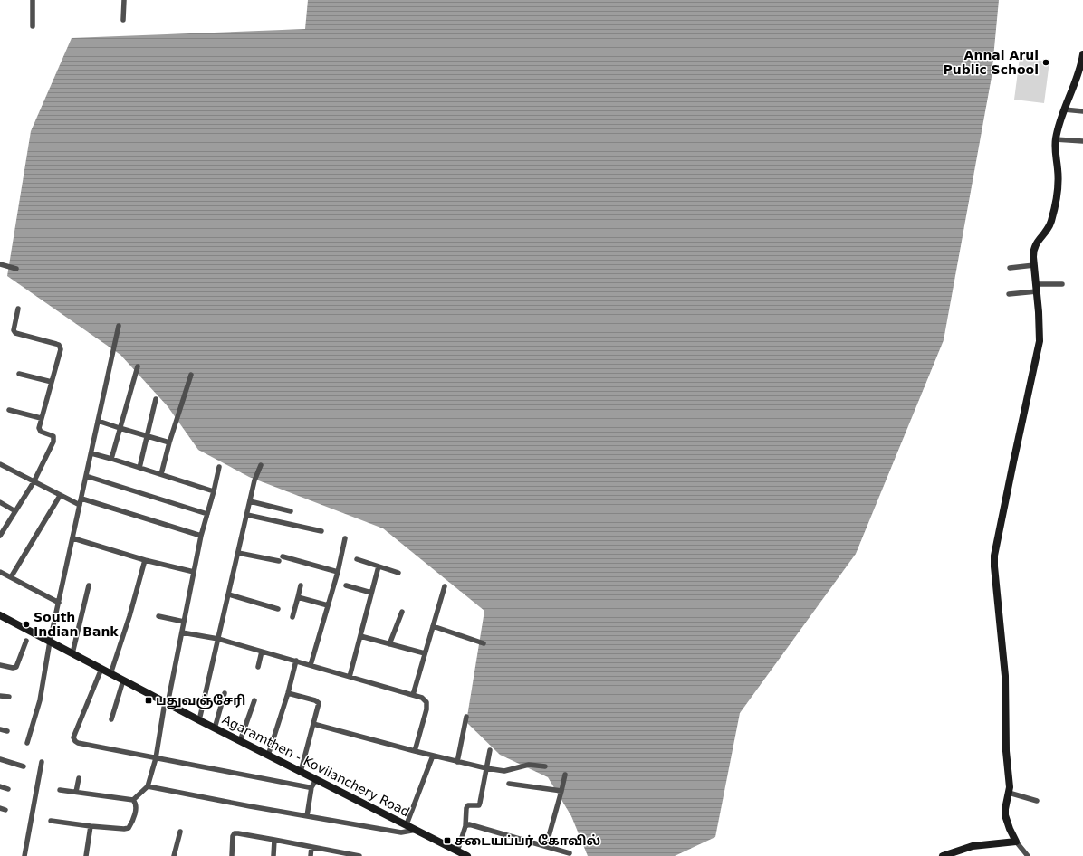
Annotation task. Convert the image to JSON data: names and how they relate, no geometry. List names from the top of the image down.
{
  "streets": {
    "street": ["Agaramthen - Kovilanchery Road"]
  },
  "places": {
    "other": ["Annai Arul Public School", "South Indian Bank"],
    "transit": ["பதுவஞ்சேரி", "சடையப்பர் கோவில்"]
  }
}
